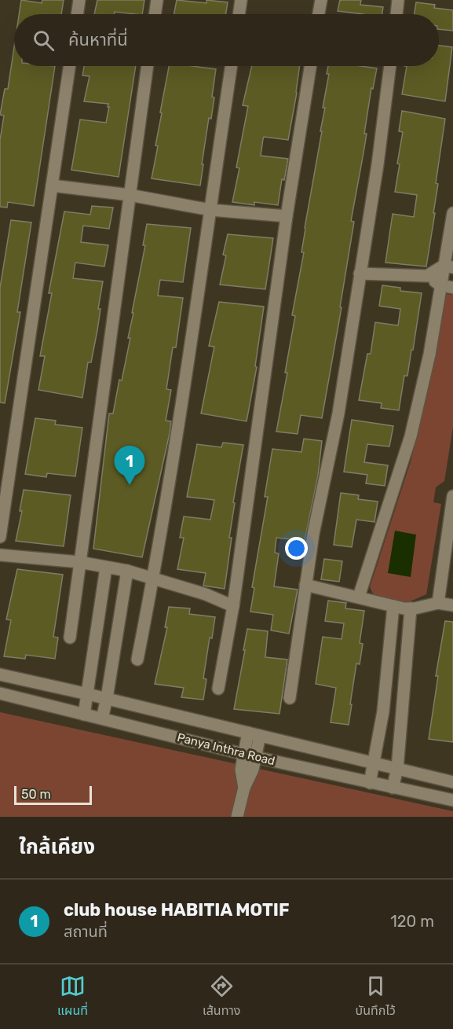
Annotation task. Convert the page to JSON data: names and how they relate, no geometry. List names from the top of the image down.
{
  "streets": {
    "street": ["Panya Inthra Road"]
  },
  "scale_bar": "50 m",
  "page": {
    "search": "ค้นหาที่นี่",
    "pins": "1",
    "scale": "50 m",
    "heading": "ใกล้เคียง",
    "list": [
      {
        "mark": "1",
        "name": "club house HABITIA MOTIF",
        "note": "สถานที่",
        "value": "120 m"
      }
    ],
    "nav": ["แผนที่", "เส้นทาง", "บันทึกไว้"]
  }
}
